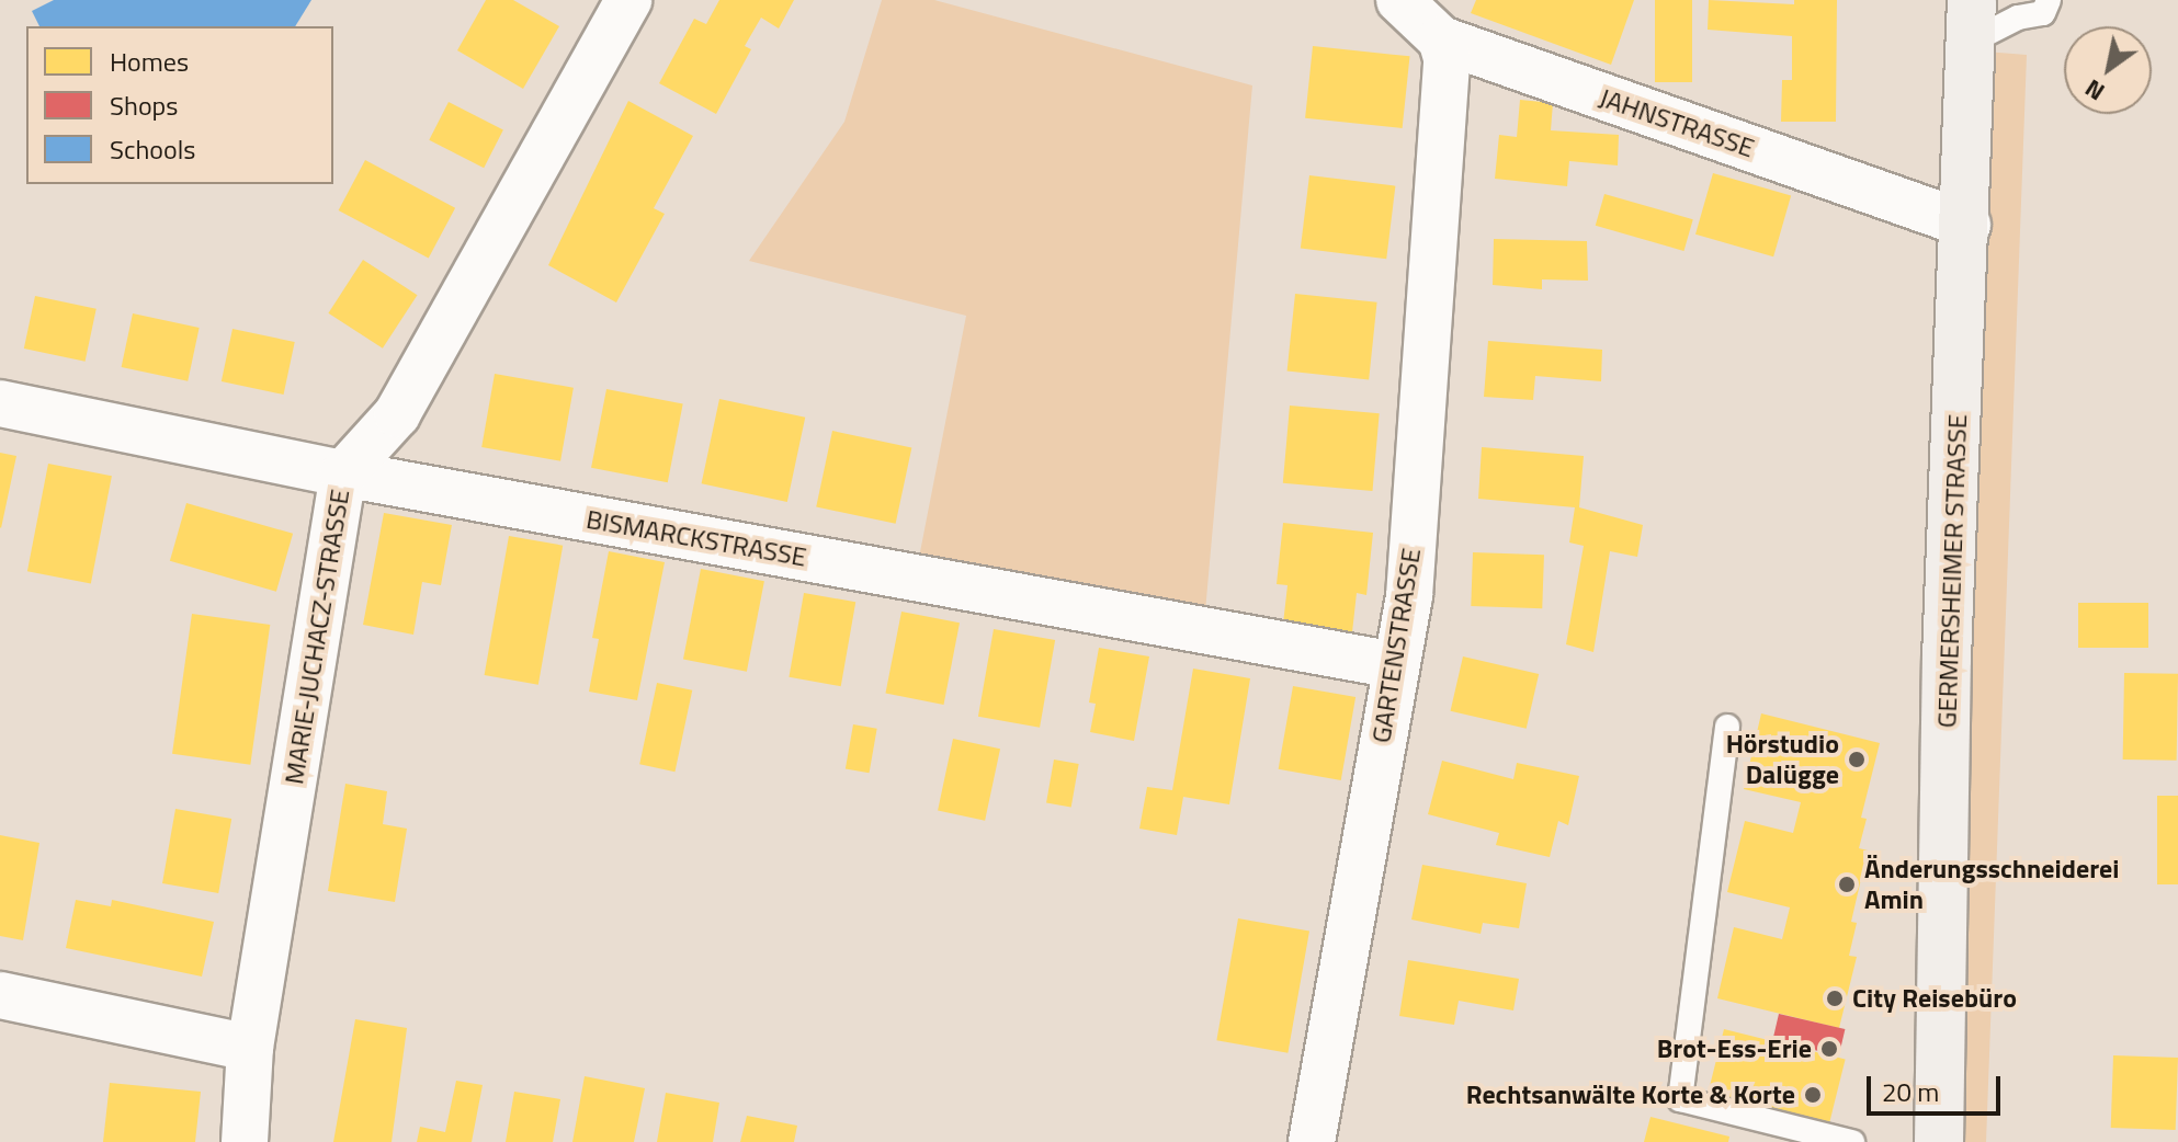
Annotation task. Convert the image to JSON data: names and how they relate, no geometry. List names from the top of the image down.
{
  "streets": {
    "main road": ["GERMERSHEIMER STRASSE"],
    "street": [
      "JAHNSTRASSE",
      "BISMARCKSTRASSE",
      "MARIE-JUCHACZ-STRASSE",
      "GARTENSTRASSE"
    ]
  },
  "crossings": [
    ["JAHNSTRASSE", "GERMERSHEIMER STRASSE"],
    ["JAHNSTRASSE", "GARTENSTRASSE"],
    ["BISMARCKSTRASSE", "MARIE-JUCHACZ-STRASSE"],
    ["BISMARCKSTRASSE", "GARTENSTRASSE"]
  ],
  "places": [
    "Hörstudio Dalügge",
    "Änderungsschneiderei Amin",
    "City Reisebüro",
    "Brot-Ess-Erie",
    "Rechtsanwälte Korte & Korte"
  ],
  "legend": ["Homes", "Shops", "Schools"],
  "scale_bar": "20 m",
  "north": "bottom left"
}
